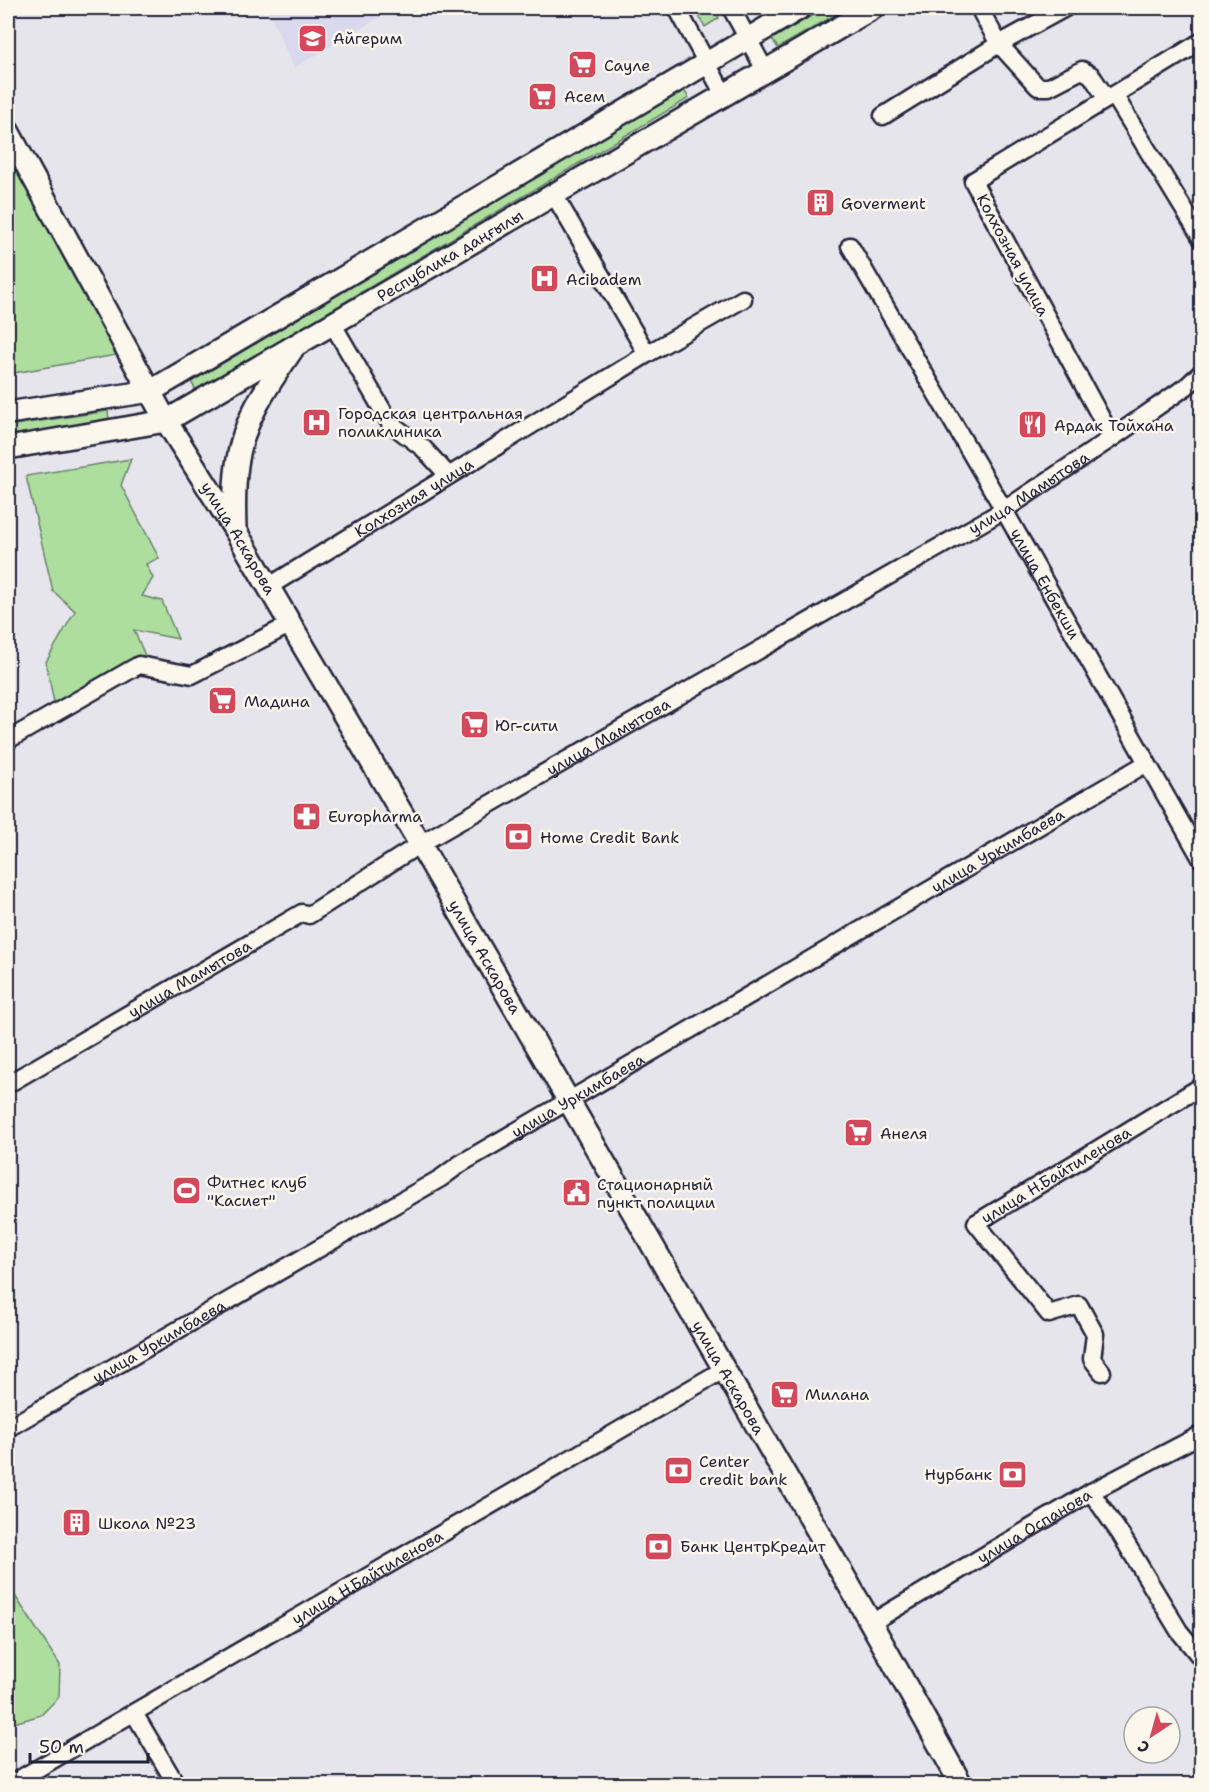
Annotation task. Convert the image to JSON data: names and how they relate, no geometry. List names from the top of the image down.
{
  "streets": {
    "main road": ["Республика даңғылы", "улица Аскарова"],
    "street": [
      "Колхозная улица",
      "улица Мамытова",
      "улица Енбекши",
      "улица Уркимбаева",
      "улица Н.Байтиленова",
      "улица Оспанова"
    ]
  },
  "crossings": [
    ["Республика даңғылы", "улица Аскарова"],
    ["Колхозная улица", "улица Мамытова"],
    ["Колхозная улица", "улица Аскарова"],
    ["улица Мамытова", "улица Аскарова"],
    ["улица Мамытова", "улица Енбекши"],
    ["улица Аскарова", "улица Уркимбаева"],
    ["улица Аскарова", "улица Н.Байтиленова"],
    ["улица Аскарова", "улица Оспанова"],
    ["улица Енбекши", "улица Уркимбаева"]
  ],
  "places": {
    "school or university": ["Айгерим"],
    "supermarket": [
      "Сауле",
      "Асем",
      "Мадина",
      "Юг-сити",
      "Анеля",
      "Милана"
    ],
    "building": ["Goverment", "Школа №23"],
    "hospital": ["Acibadem", "Городская центральная поликлиника"],
    "restaurant": ["Ардак Тойхана"],
    "pharmacy": ["Europharma"],
    "bank": [
      "Home Credit Bank",
      "Center credit bank",
      "Нурбанк",
      "Банк ЦентрКредит"
    ],
    "sports": ["Фитнес клуб \"Касиет\""],
    "public building": ["Стационарный пункт полиции"]
  },
  "scale_bar": "50 m",
  "north": "bottom left"
}
